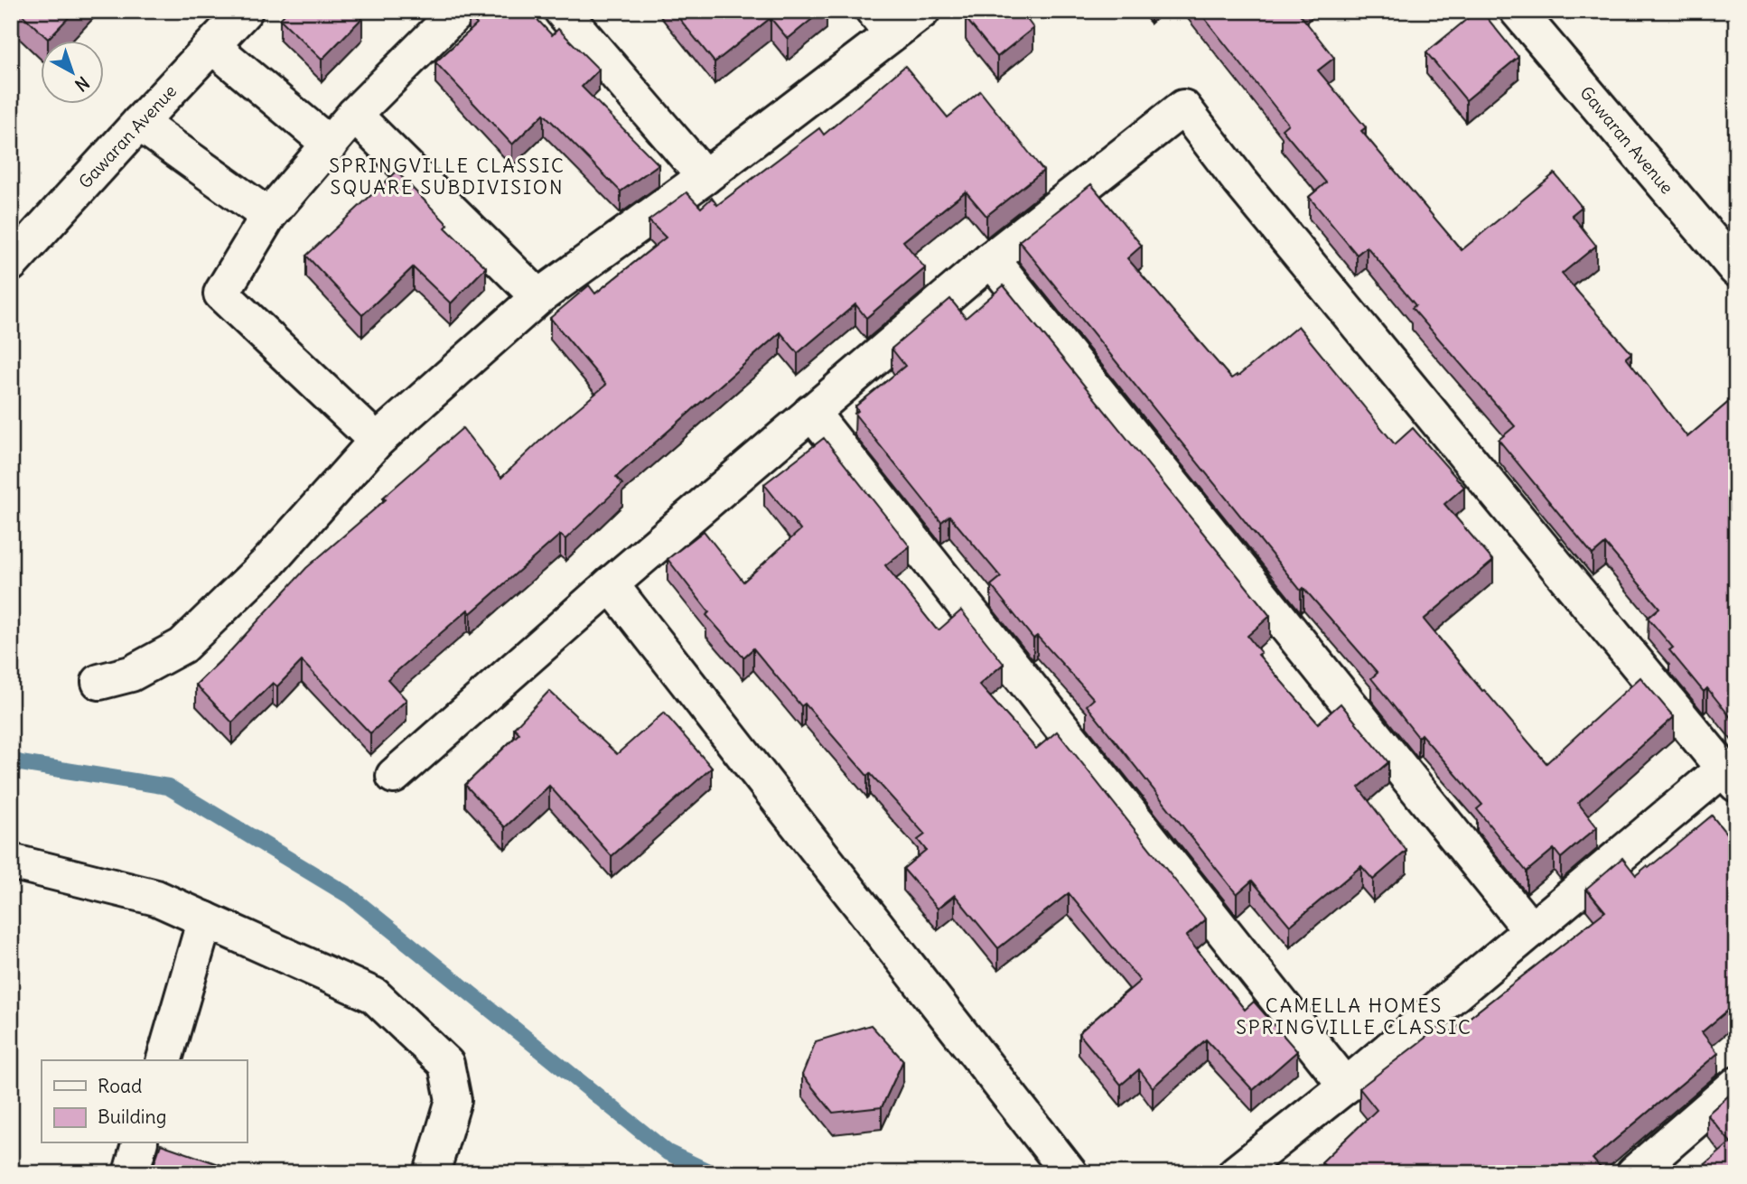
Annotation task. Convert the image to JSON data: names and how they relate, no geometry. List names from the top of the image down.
{
  "streets": {
    "street": ["Gawaran Avenue"]
  },
  "districts": ["SPRINGVILLE CLASSIC SQUARE SUBDIVISION", "CAMELLA HOMES SPRINGVILLE CLASSIC"],
  "legend": ["Road", "Building"],
  "north": "bottom right"
}
